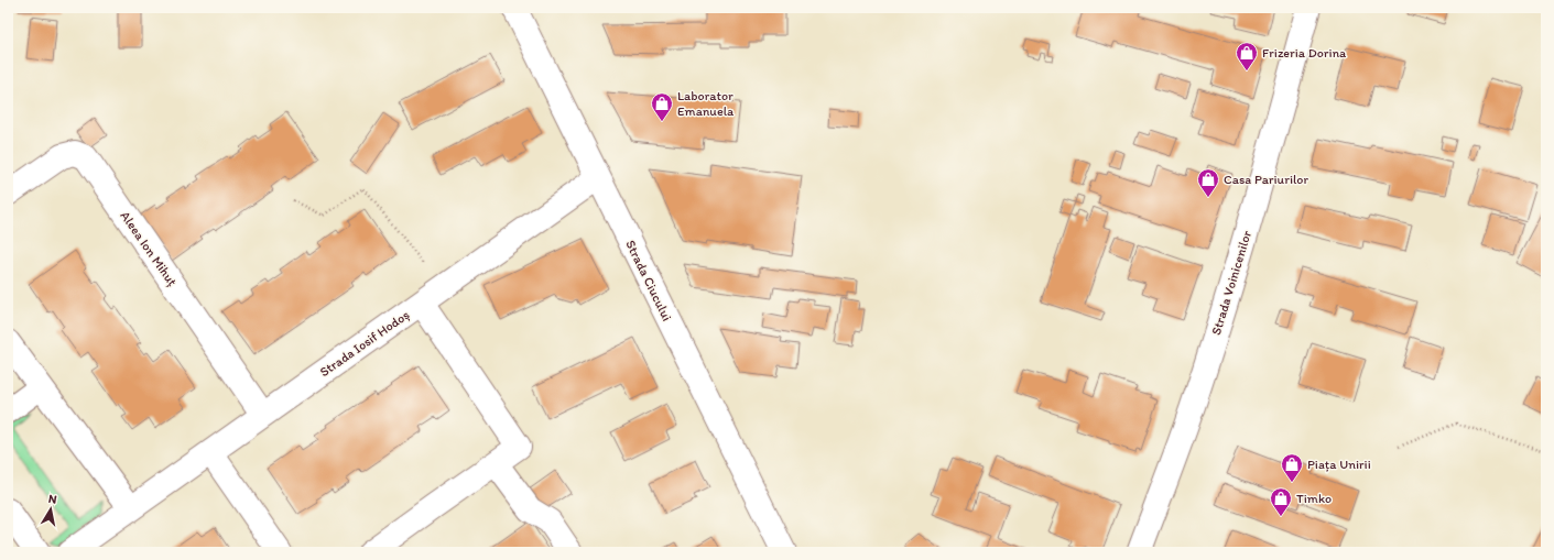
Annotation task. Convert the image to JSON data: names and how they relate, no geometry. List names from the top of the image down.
{
  "streets": {
    "street": [
      "Aleea Ion Mihuț",
      "Strada Ciucului",
      "Strada Voinicenilor",
      "Strada Iosif Hodoș"
    ]
  },
  "crossings": [
    ["Aleea Ion Mihuț", "Strada Iosif Hodoș"],
    ["Strada Ciucului", "Strada Iosif Hodoș"]
  ],
  "places": {
    "shop": [
      "Frizeria Dorina",
      "Laborator Emanuela",
      "Casa Pariurilor",
      "Piața Unirii",
      "Timko"
    ]
  },
  "north": "top"
}
